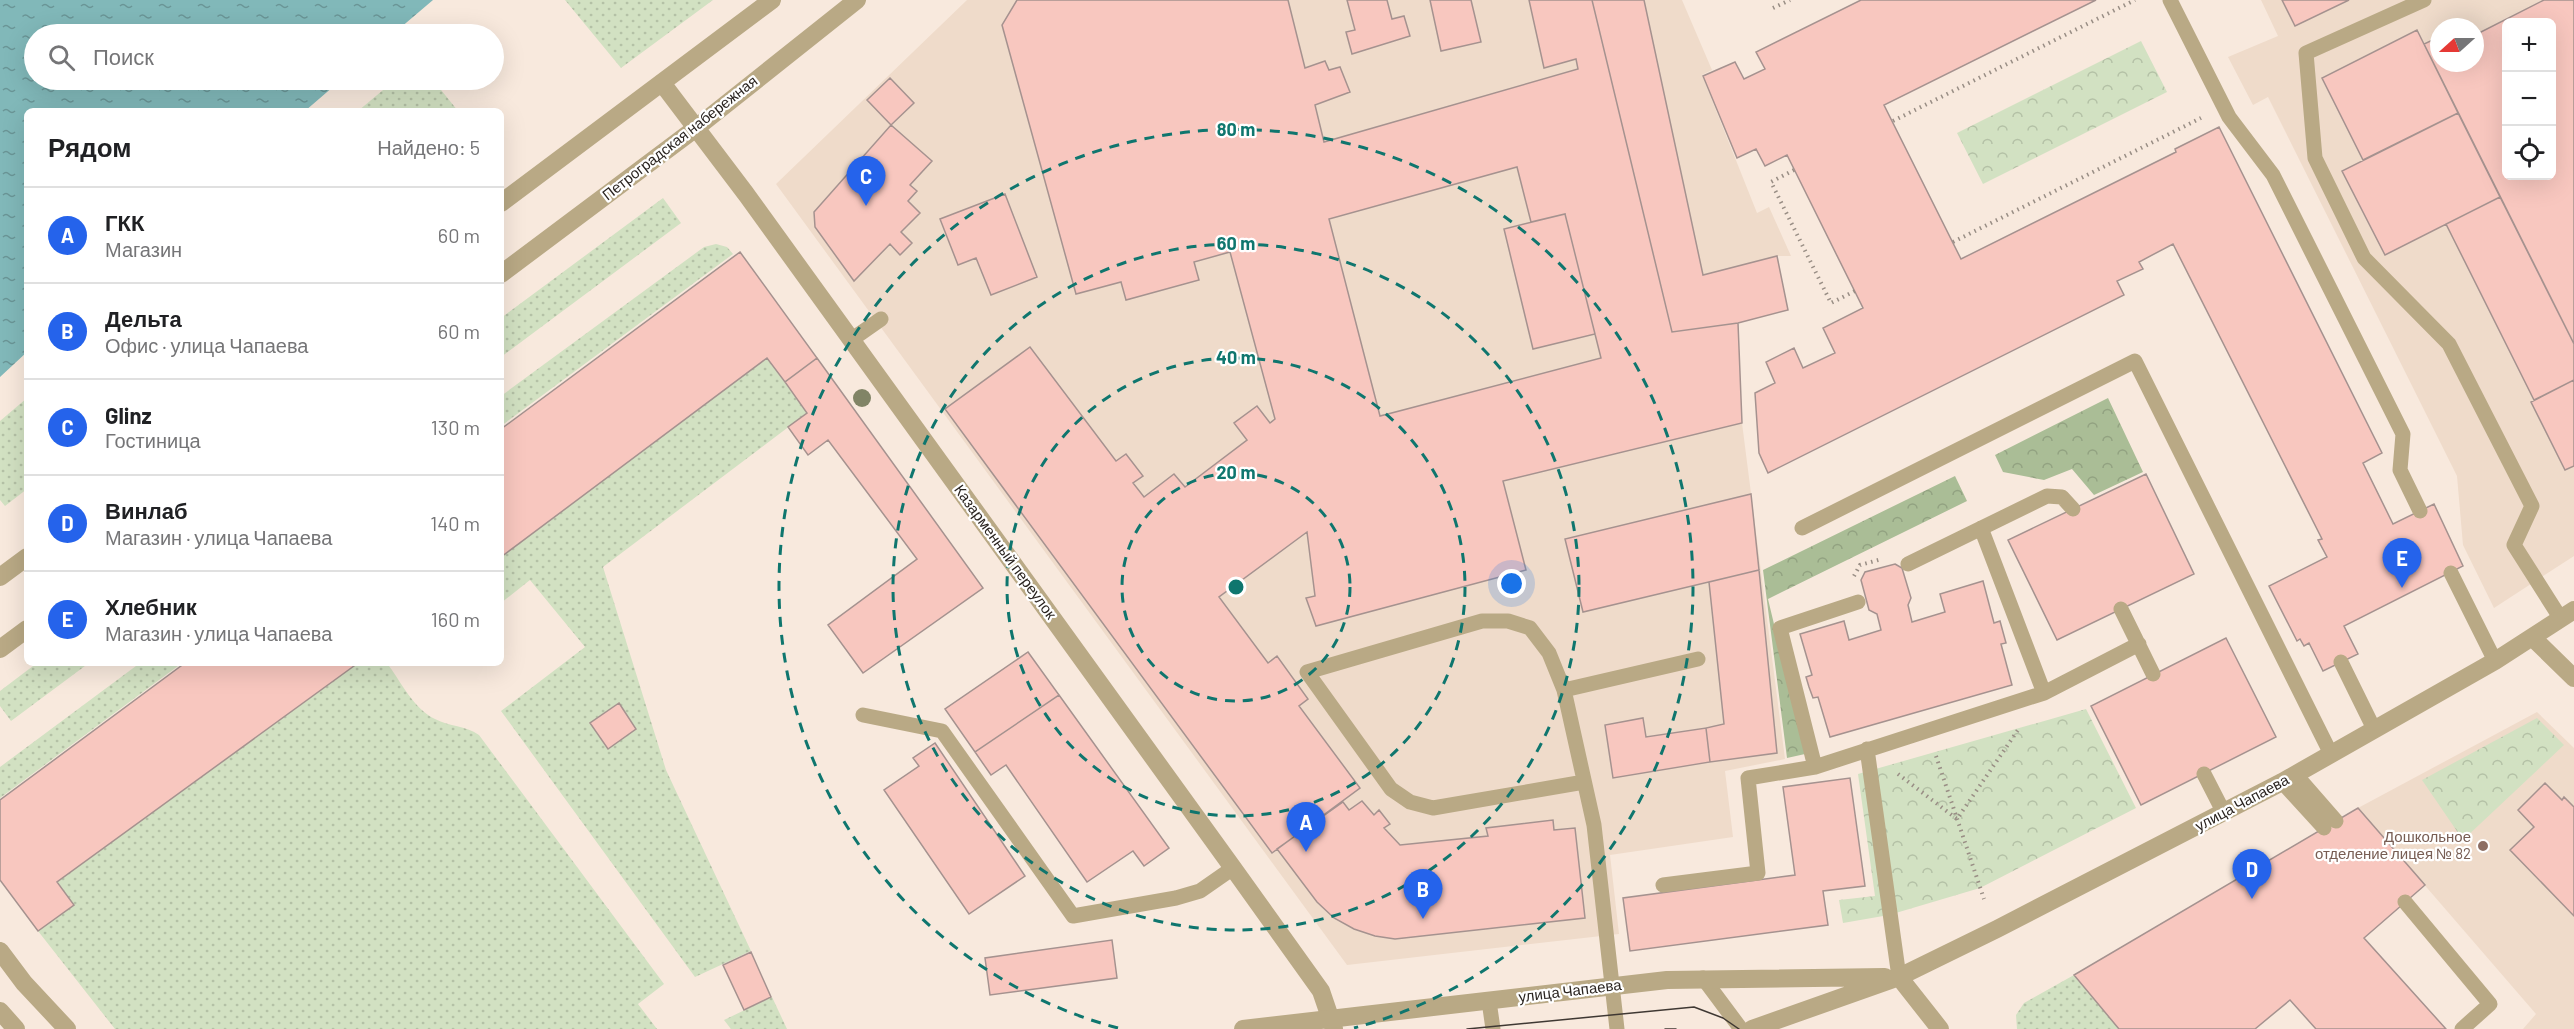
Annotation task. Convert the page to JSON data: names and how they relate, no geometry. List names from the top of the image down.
{
  "streets": {
    "street": ["Петроградская набережная", "Казарменный переулок", "улица Чапаева"]
  },
  "crossings": [
    ["Петроградская набережная", "Казарменный переулок"],
    ["Казарменный переулок", "улица Чапаева"]
  ],
  "places": ["Дошкольное отделение лицея № 82"],
  "north": "left",
  "page": {
    "map_buttons": ["+", "−"],
    "search": "Поиск",
    "heading": ["Рядом", "Найдено: 5"],
    "pins": [
      "C",
      "E",
      "A",
      "D",
      "B"
    ],
    "list": [
      {
        "mark": "A",
        "name": "ГКК",
        "note": "Магазин",
        "value": "60 m"
      },
      {
        "mark": "B",
        "name": "Дельта",
        "note": "Офис · улица Чапаева",
        "value": "60 m"
      },
      {
        "mark": "C",
        "name": "Glinz",
        "note": "Гостиница",
        "value": "130 m"
      },
      {
        "mark": "D",
        "name": "Винлаб",
        "note": "Магазин · улица Чапаева",
        "value": "140 m"
      },
      {
        "mark": "E",
        "name": "Хлебник",
        "note": "Магазин · улица Чапаева",
        "value": "160 m"
      }
    ]
  },
  "rings": [
    "80 m",
    "60 m",
    "40 m",
    "20 m"
  ]
}
